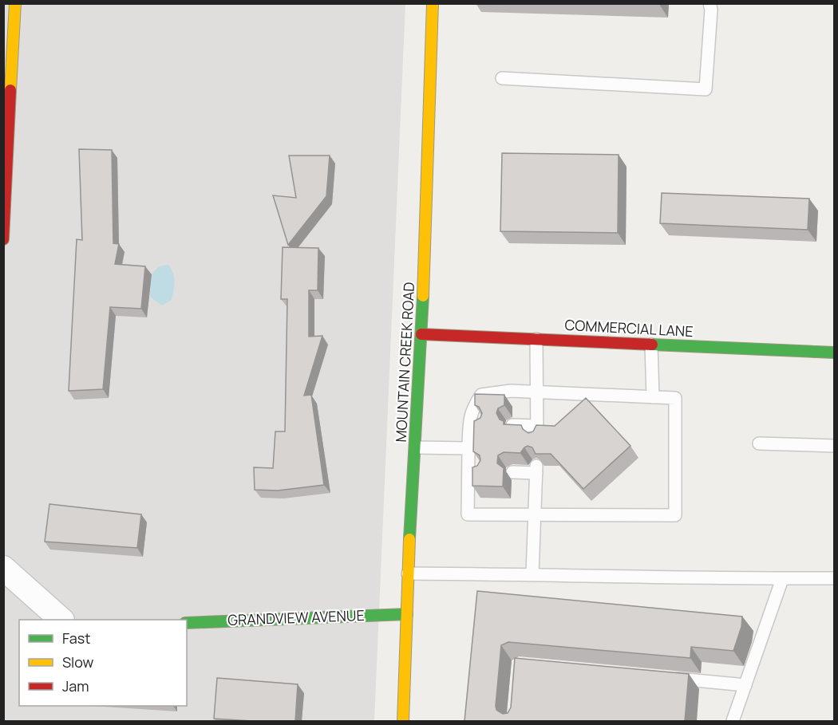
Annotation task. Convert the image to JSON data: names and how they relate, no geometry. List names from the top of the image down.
{
  "streets": {
    "street": ["COMMERCIAL LANE", "MOUNTAIN CREEK ROAD", "GRANDVIEW AVENUE"]
  },
  "crossings": [
    ["COMMERCIAL LANE", "MOUNTAIN CREEK ROAD"],
    ["MOUNTAIN CREEK ROAD", "GRANDVIEW AVENUE"]
  ],
  "legend": ["Fast", "Slow", "Jam"]
}
